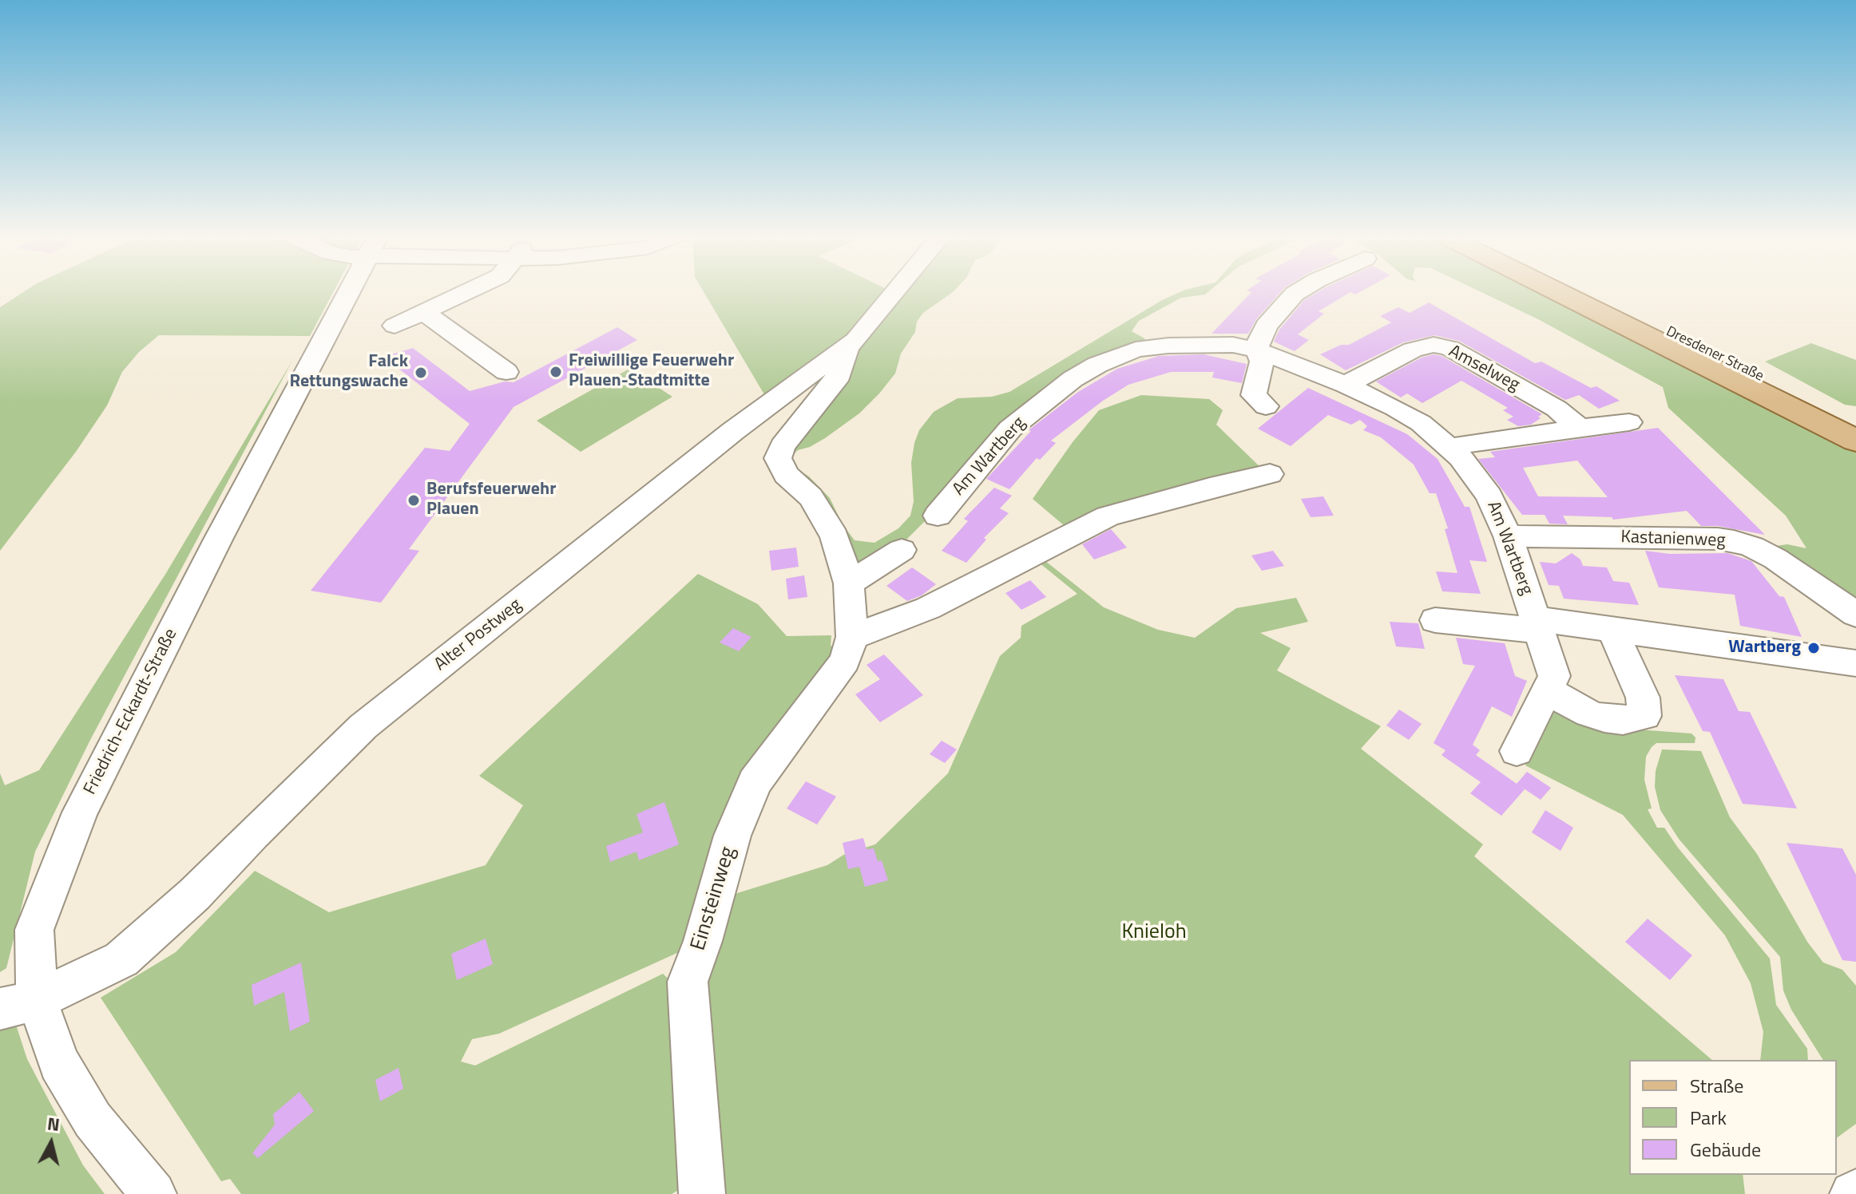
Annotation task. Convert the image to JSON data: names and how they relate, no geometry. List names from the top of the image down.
{
  "streets": {
    "main road": ["Dresdener Straße"],
    "street": [
      "Amselweg",
      "Am Wartberg",
      "Kastanienweg",
      "Alter Postweg",
      "Friedrich-Eckardt-Straße",
      "Einsteinweg"
    ]
  },
  "crossings": [
    ["Amselweg", "Am Wartberg"],
    ["Am Wartberg", "Kastanienweg"],
    ["Alter Postweg", "Friedrich-Eckardt-Straße"],
    ["Alter Postweg", "Einsteinweg"]
  ],
  "parks": ["Knieloh"],
  "places": [
    "Freiwillige Feuerwehr Plauen-Stadtmitte",
    "Falck Rettungswache",
    "Berufsfeuerwehr Plauen",
    "Wartberg"
  ],
  "legend": ["Straße", "Park", "Gebäude"],
  "north": "top"
}
